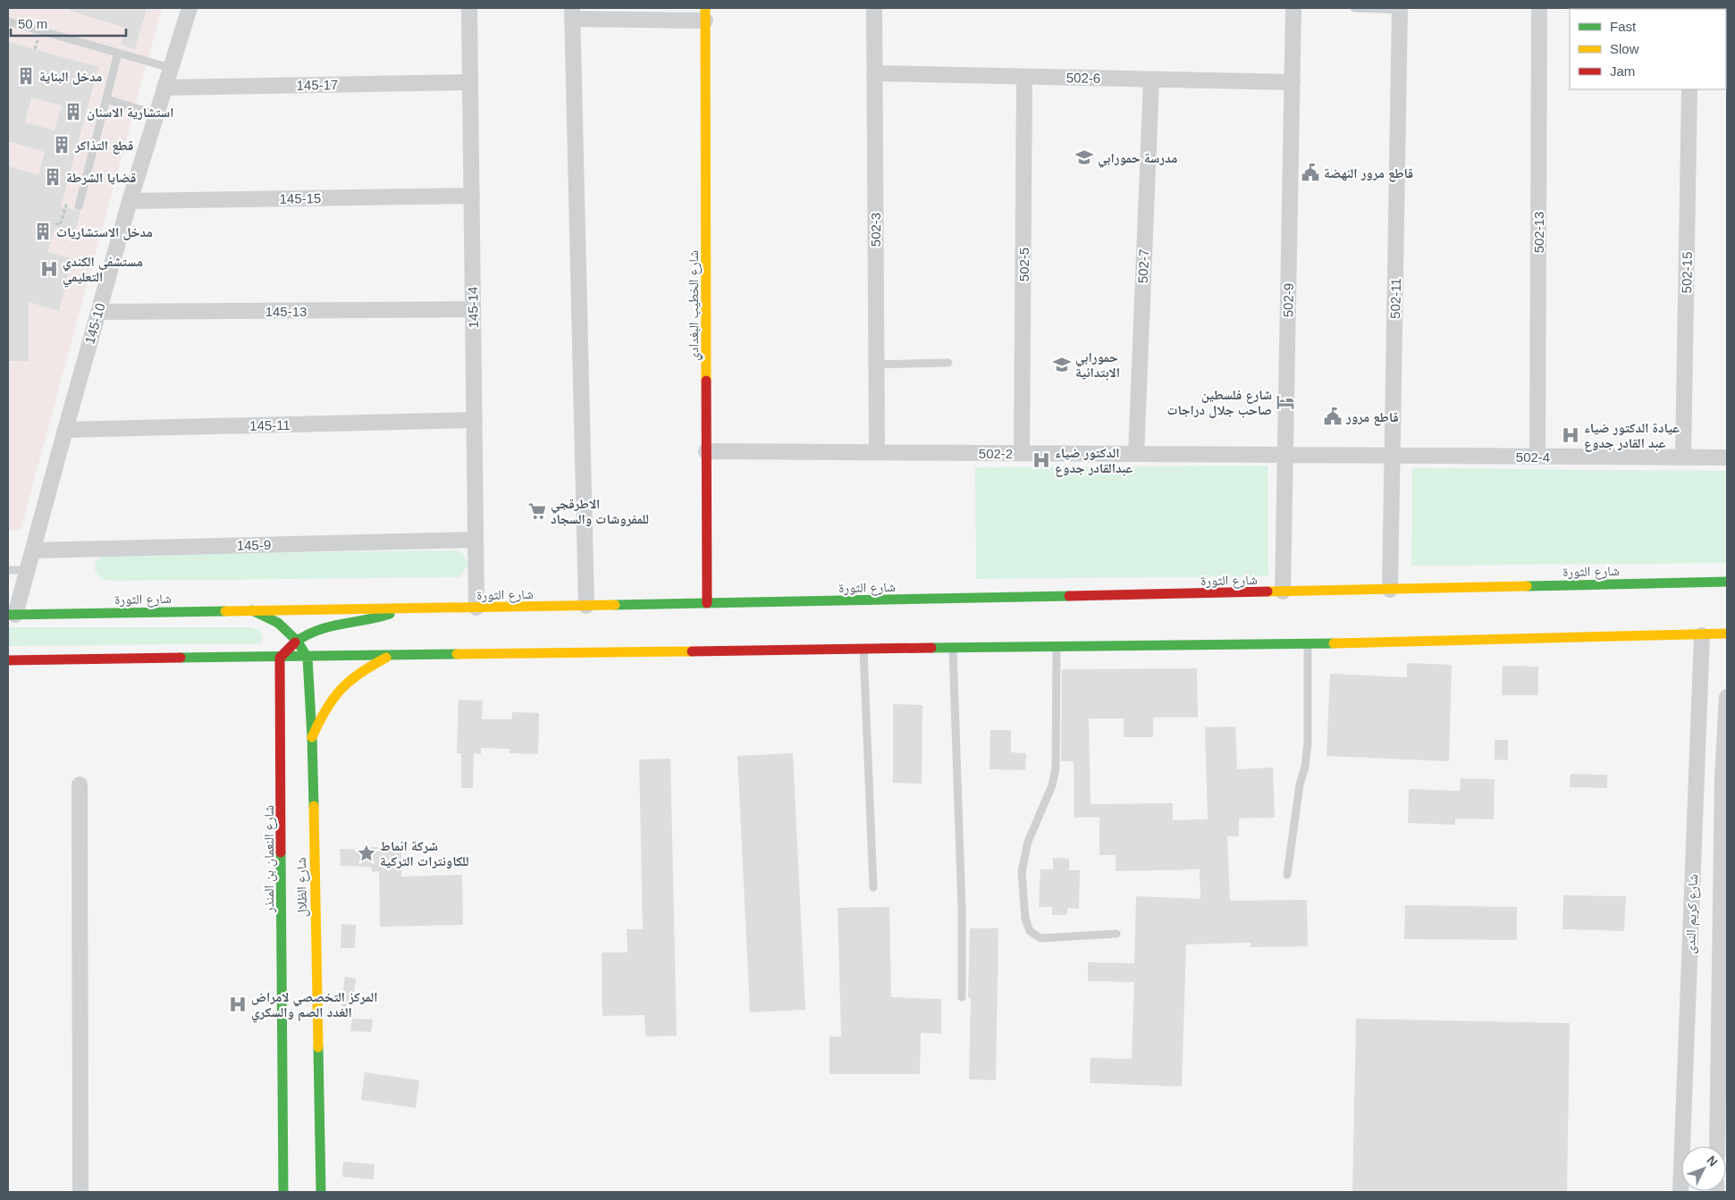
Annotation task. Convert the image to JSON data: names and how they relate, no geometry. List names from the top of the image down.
{
  "streets": {
    "main road": [
      "شارع الخطيب البغدادي",
      "شارع الثورة",
      "شارع النعمان بن المنذر",
      "شارع الظلال"
    ],
    "street": [
      "502-6",
      "145-17",
      "145-15",
      "502-3",
      "502-13",
      "502-5",
      "502-7",
      "502-15",
      "502-11",
      "502-9",
      "145-14",
      "145-13",
      "145-10",
      "145-11",
      "502-2",
      "502-4",
      "145-9",
      "شارع كريم الندى"
    ]
  },
  "crossings": [
    ["502-6", "502-3"],
    ["502-6", "502-5"],
    ["502-6", "502-7"],
    ["502-6", "502-9"],
    ["145-17", "145-14"],
    ["145-17", "145-10"],
    ["145-15", "145-14"],
    ["145-15", "145-10"],
    ["502-3", "502-2"],
    ["502-13", "502-4"],
    ["502-5", "502-2"],
    ["502-7", "502-2"],
    ["502-15", "502-4"],
    ["502-11", "502-4"],
    ["502-11", "شارع الثورة"],
    ["502-9", "502-2"],
    ["502-9", "شارع الثورة"],
    ["شارع الخطيب البغدادي", "502-2"],
    ["شارع الخطيب البغدادي", "شارع الثورة"],
    ["145-14", "145-13"],
    ["145-14", "145-11"],
    ["145-14", "145-9"],
    ["145-14", "شارع الثورة"],
    ["145-13", "145-10"],
    ["145-10", "145-11"],
    ["145-10", "145-9"],
    ["145-10", "شارع الثورة"],
    ["502-2", "502-4"],
    ["شارع الثورة", "شارع الظلال"]
  ],
  "places": {
    "building": [
      "مدخل البناية",
      "استشارية الاسنان",
      "قطع التذاكر",
      "قضايا الشرطة",
      "مدخل الاستشاريات"
    ],
    "school or university": ["مدرسة حمورابي", "حمورابي الابتدائية"],
    "public building": ["قاطع مرور النهضة", "قاطع مرور"],
    "hospital": [
      "مستشفى الكندي التعليمي",
      "عيادة الدكتور ضياء عبد القادر جدوع",
      "الدكتور ضياء عبدالقادر جدوع",
      "المركز التخصصي لامراض الغدد الصم والسكري"
    ],
    "hotel": ["شارع فلسطين صاحب جلال دراجات"],
    "supermarket": ["الاطرقجي للمفروشات والسجاد"],
    "place": ["شركة انماط للكاونترات التركية"]
  },
  "legend": ["Fast", "Slow", "Jam"],
  "scale_bar": "50 m",
  "north": "top right"
}
